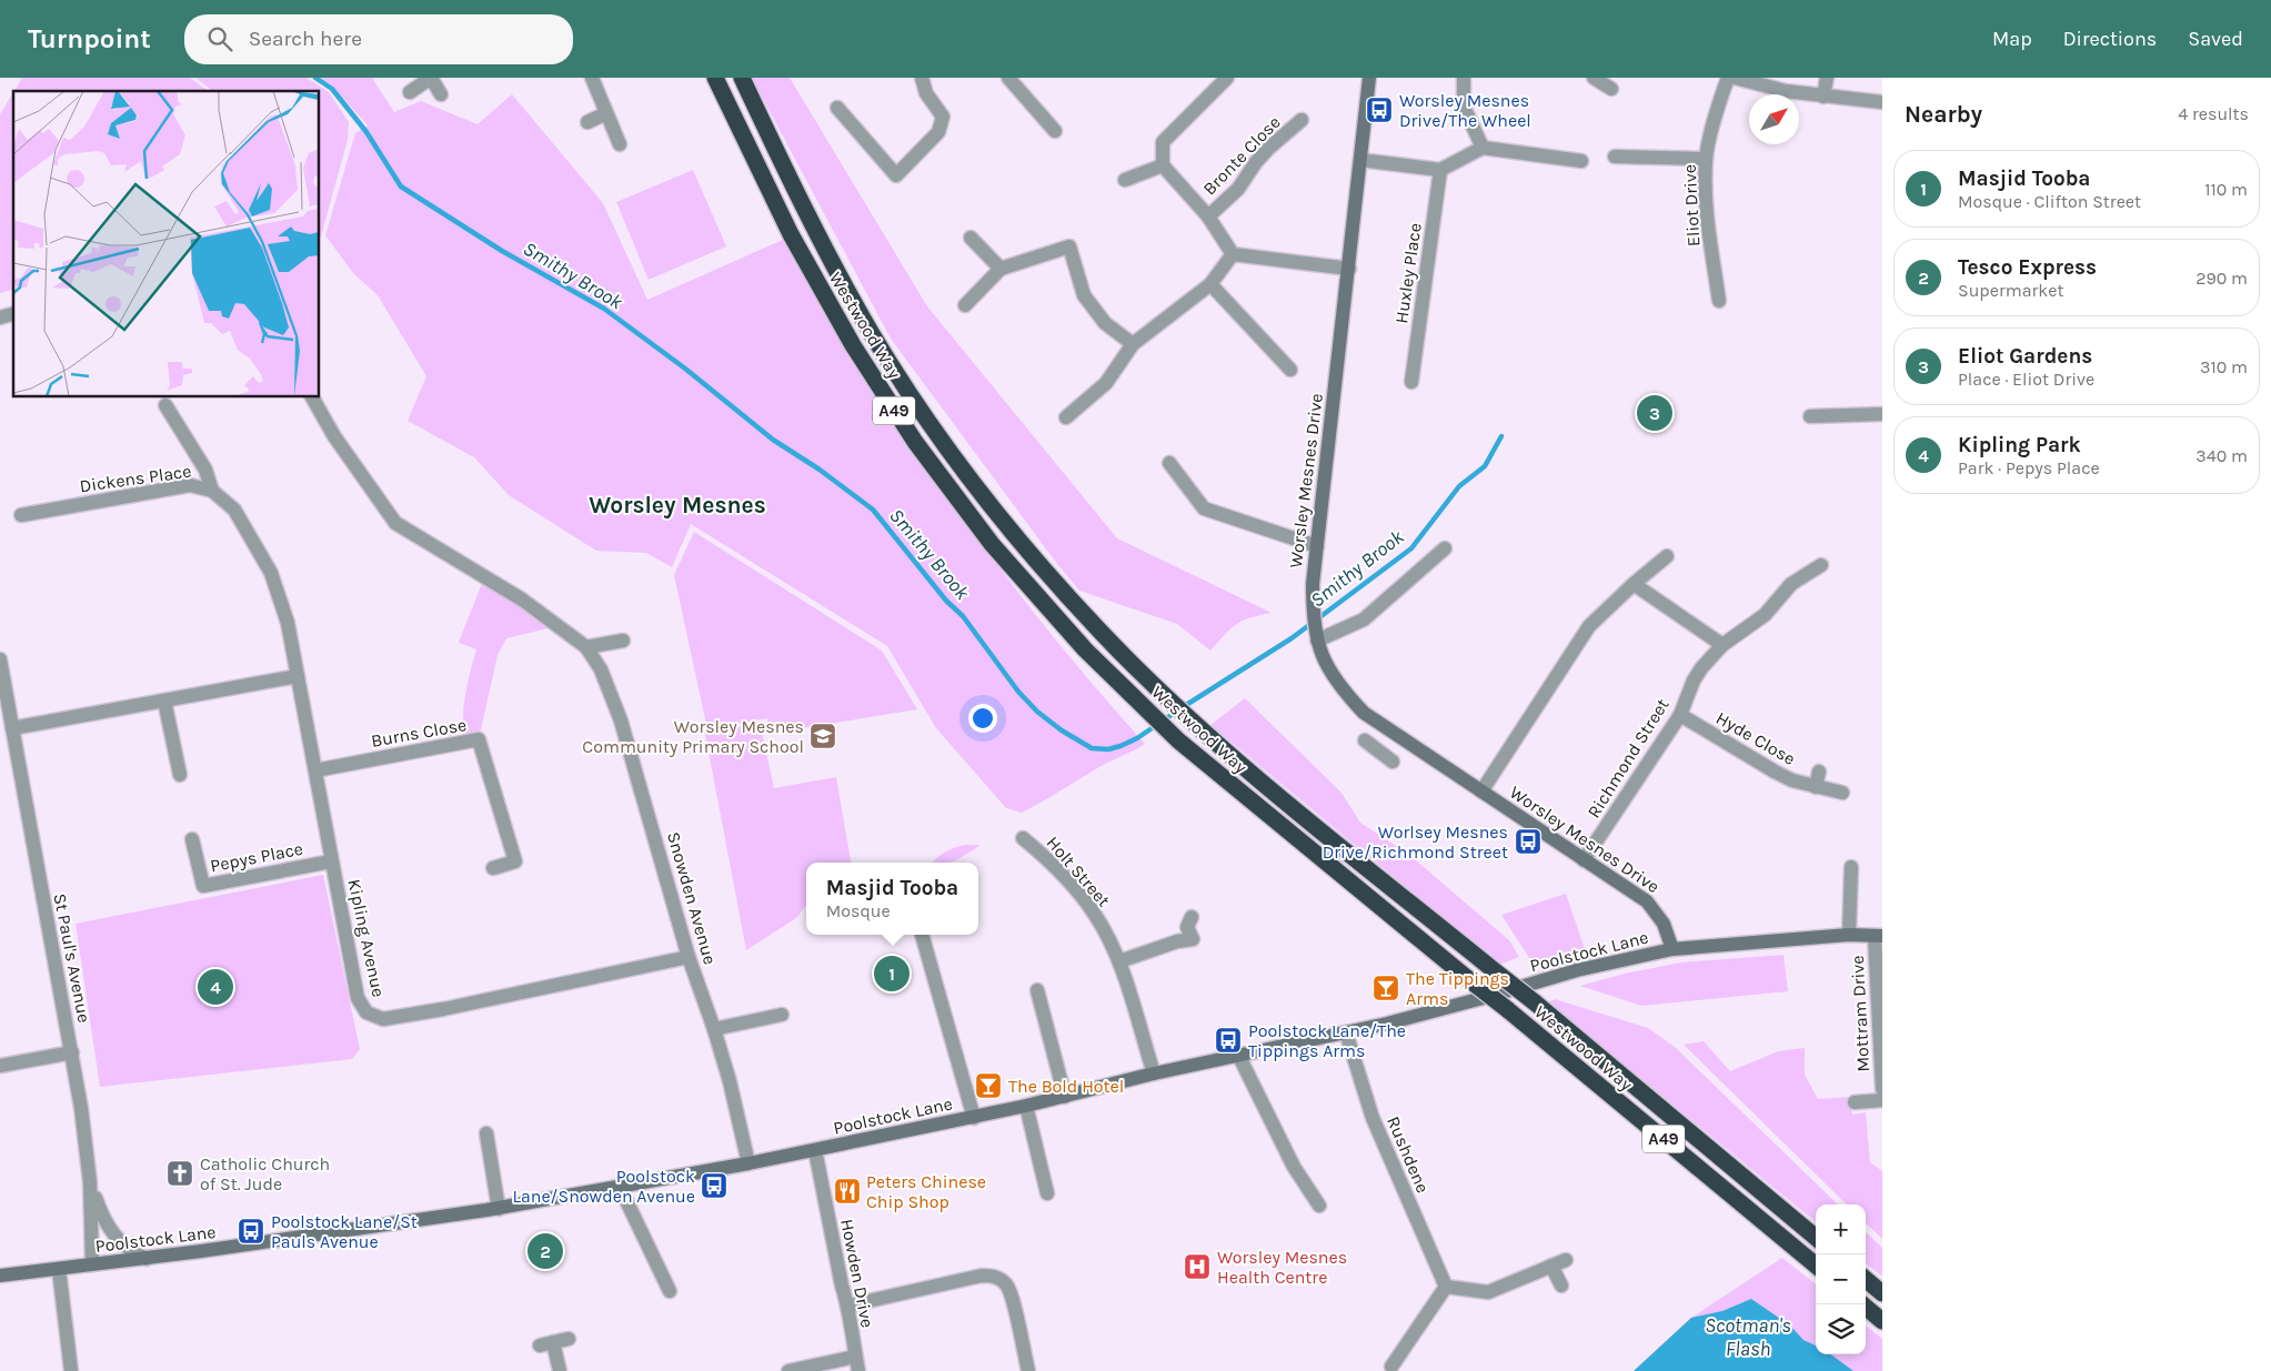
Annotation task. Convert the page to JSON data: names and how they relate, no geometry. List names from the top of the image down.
{
  "streets": {
    "highway": ["Westwood Way", "A49"],
    "main road": ["Worsley Mesnes Drive", "Poolstock Lane"],
    "street": [
      "Bronte Close",
      "Eliot Drive",
      "Huxley Place",
      "Dickens Place",
      "Burns Close",
      "Hyde Close",
      "Richmond Street",
      "Pepys Place",
      "Holt Street",
      "Snowden Avenue",
      "Kipling Avenue",
      "St Paul's Avenue",
      "Mottram Drive",
      "Rushdene",
      "Howden Drive"
    ]
  },
  "crossings": [
    ["Dickens Place", "Kipling Avenue"],
    ["Worsley Mesnes Drive", "Richmond Street"],
    ["Worsley Mesnes Drive", "Poolstock Lane"],
    ["Burns Close", "Kipling Avenue"],
    ["Hyde Close", "Richmond Street"],
    ["Pepys Place", "Kipling Avenue"],
    ["Holt Street", "Poolstock Lane"],
    ["Snowden Avenue", "Kipling Avenue"],
    ["Snowden Avenue", "Poolstock Lane"],
    ["Poolstock Lane", "St Paul's Avenue"],
    ["Poolstock Lane", "Mottram Drive"],
    ["Poolstock Lane", "Rushdene"],
    ["Poolstock Lane", "Howden Drive"]
  ],
  "districts": ["Worsley Mesnes"],
  "water": ["Smithy Brook", "Scotman's Flash"],
  "places": {
    "bus stop": [
      "Worsley Mesnes Drive/The Wheel",
      "Worlsey Mesnes Drive/Richmond Street",
      "Poolstock Lane/The Tippings Arms",
      "Poolstock Lane/Snowden Avenue",
      "Poolstock Lane/St Pauls Avenue"
    ],
    "school or university": ["Worsley Mesnes Community Primary School"],
    "bar": ["The Tippings Arms", "The Bold Hotel"],
    "church": ["Catholic Church of St. Jude"],
    "restaurant": ["Peters Chinese Chip Shop"],
    "hospital": ["Worsley Mesnes Health Centre"]
  },
  "north": "top right",
  "page": {
    "header": "Turnpoint",
    "search": "Search here",
    "nav": ["Map", "Directions", "Saved"],
    "heading": ["Nearby", "4 results"],
    "list": [
      {
        "mark": "1",
        "name": "Masjid Tooba",
        "note": "Mosque · Clifton Street",
        "value": "110 m"
      },
      {
        "mark": "2",
        "name": "Tesco Express",
        "note": "Supermarket",
        "value": "290 m"
      },
      {
        "mark": "3",
        "name": "Eliot Gardens",
        "note": "Place · Eliot Drive",
        "value": "310 m"
      },
      {
        "mark": "4",
        "name": "Kipling Park",
        "note": "Park · Pepys Place",
        "value": "340 m"
      }
    ],
    "pins": [
      "3",
      "1",
      "4",
      "2"
    ],
    "popup": ["Masjid Tooba", "Mosque"],
    "map_buttons": ["+", "−"]
  }
}
